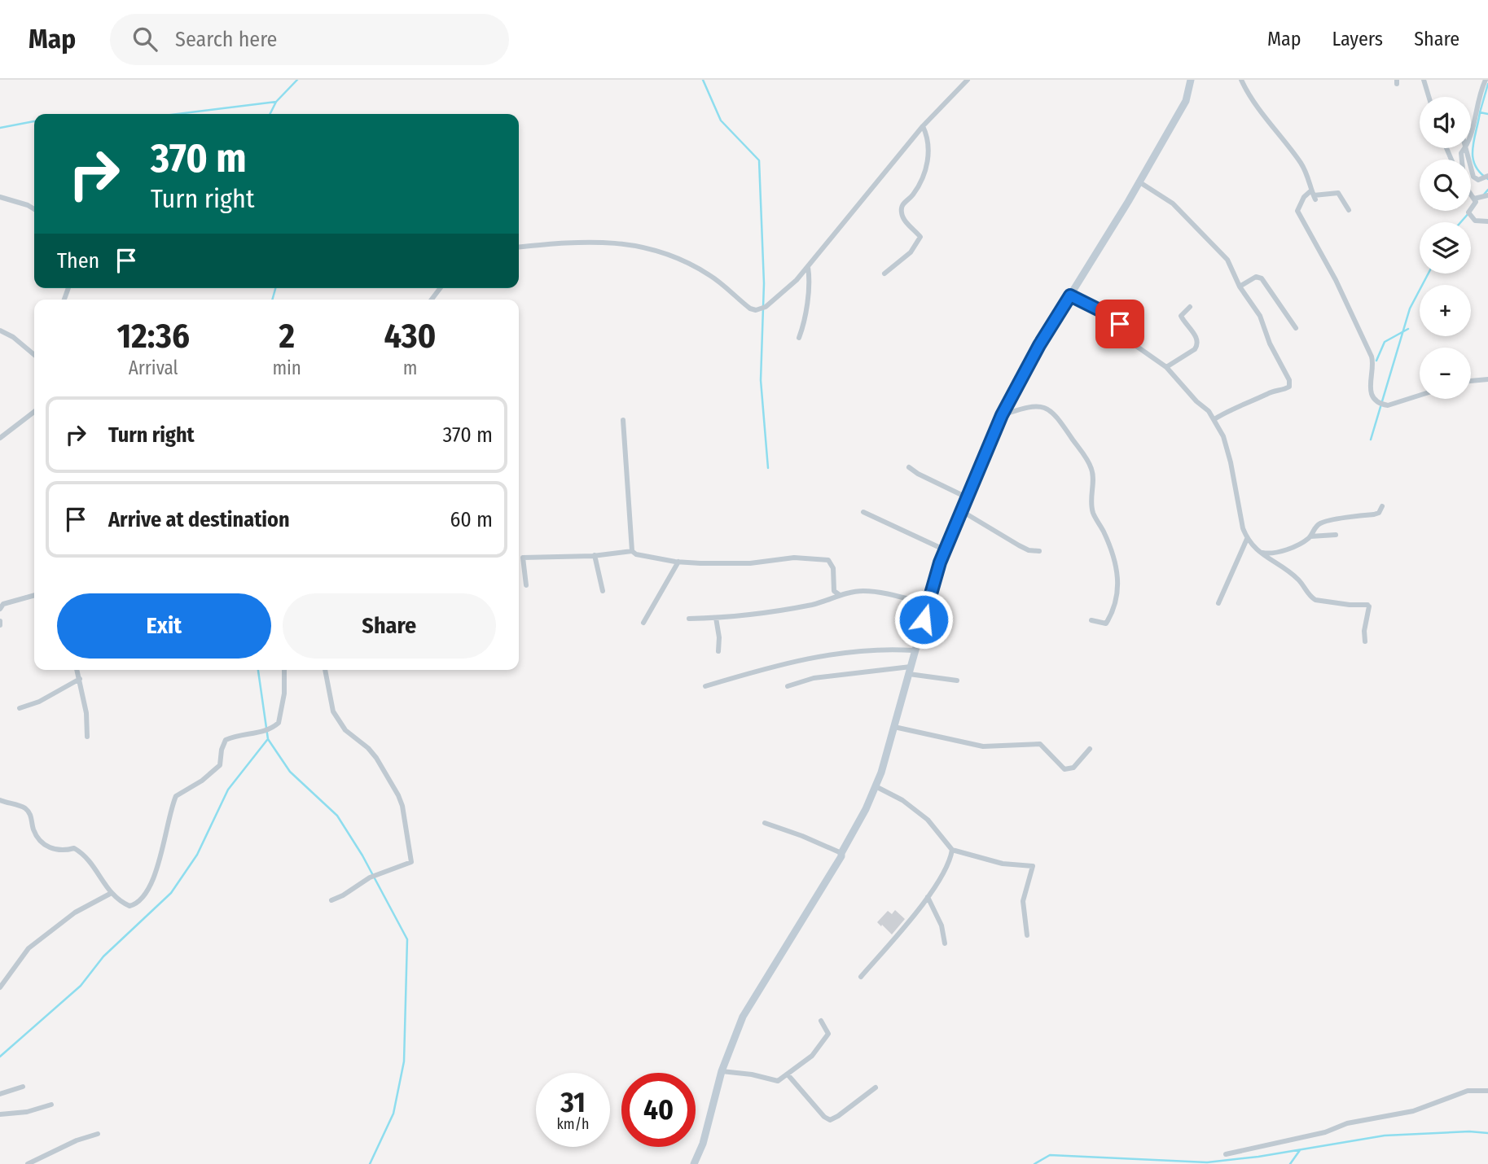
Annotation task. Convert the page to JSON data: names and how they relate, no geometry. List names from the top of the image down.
{
  "page": {
    "header": "Map",
    "search": "Search here",
    "nav": ["Map", "Layers", "Share"],
    "map_buttons": ["+", "−"],
    "turn": ["370 m", "Turn right"],
    "then": "Then",
    "eta": [
      "12:36",
      "Arrival",
      "2",
      "min",
      "430",
      "m"
    ],
    "list": [
      {
        "name": "Turn right",
        "value": "370 m"
      },
      {
        "name": "Arrive at destination",
        "value": "60 m"
      }
    ],
    "buttons": ["Exit", "Share"],
    "speed": "31 km/h",
    "limit": "40"
  }
}
